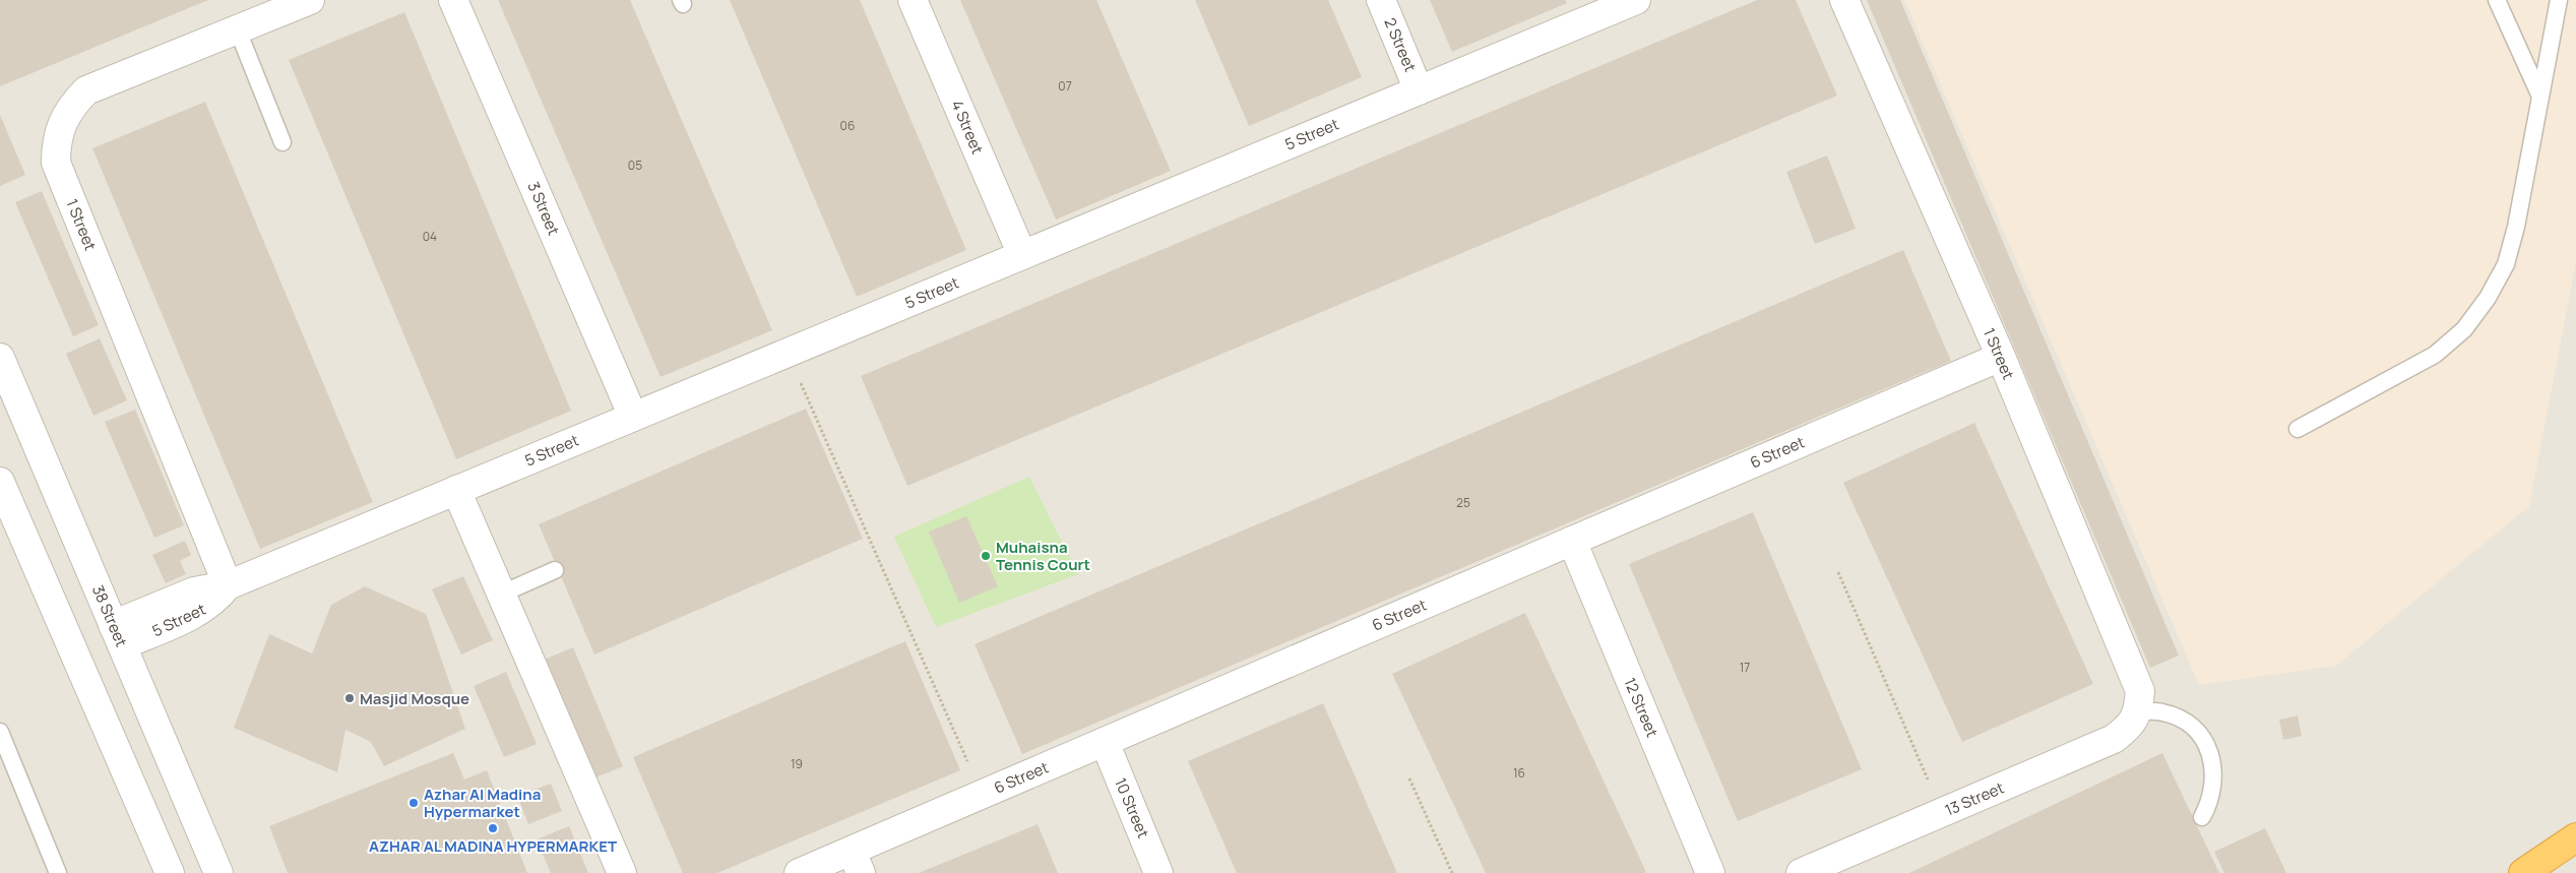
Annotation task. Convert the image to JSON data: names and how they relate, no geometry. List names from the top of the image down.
{
  "streets": {
    "street": [
      "2 Street",
      "4 Street",
      "5 Street",
      "3 Street",
      "1 Street",
      "6 Street",
      "38 Street",
      "12 Street",
      "13 Street",
      "10 Street"
    ]
  },
  "crossings": [
    ["2 Street", "5 Street"],
    ["4 Street", "5 Street"],
    ["5 Street", "3 Street"],
    ["5 Street", "1 Street"],
    ["5 Street", "38 Street"],
    ["1 Street", "6 Street"],
    ["1 Street", "13 Street"],
    ["6 Street", "12 Street"],
    ["6 Street", "10 Street"]
  ],
  "places": [
    "Muhaisna Tennis Court",
    "Masjid Mosque",
    "Azhar Al Madina Hypermarket",
    "AZHAR AL MADINA HYPERMARKET"
  ],
  "house_numbers": [
    "07",
    "06",
    "05",
    "04",
    "25",
    "17",
    "19",
    "16"
  ]
}
